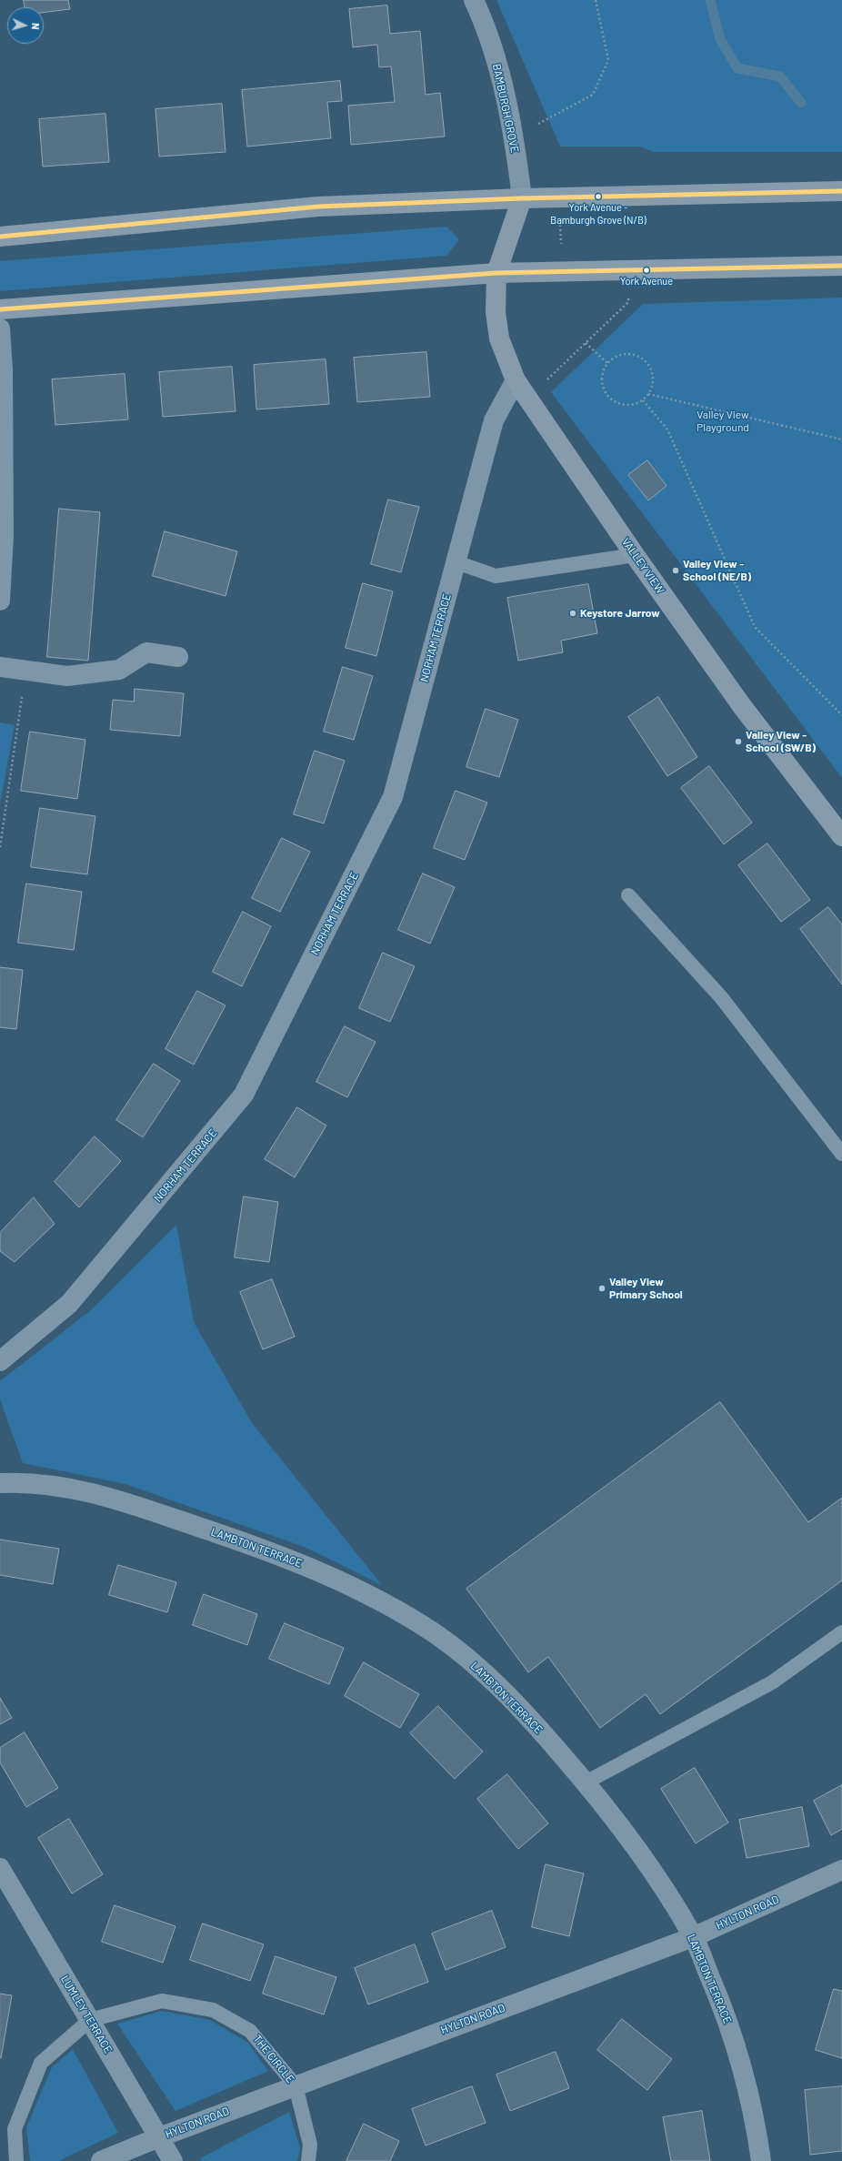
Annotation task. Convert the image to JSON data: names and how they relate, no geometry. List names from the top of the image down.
{
  "streets": {
    "main road": ["VALLEY VIEW"],
    "street": [
      "BAMBURGH GROVE",
      "NORHAM TERRACE",
      "LAMBTON TERRACE",
      "HYLTON ROAD",
      "LUMLEY TERRACE"
    ],
    "lane": ["THE CIRCLE"]
  },
  "crossings": [
    ["VALLEY VIEW", "NORHAM TERRACE"],
    ["LAMBTON TERRACE", "HYLTON ROAD"],
    ["HYLTON ROAD", "LUMLEY TERRACE"],
    ["HYLTON ROAD", "THE CIRCLE"],
    ["LUMLEY TERRACE", "THE CIRCLE"]
  ],
  "parks": ["Valley View Playground"],
  "places": [
    "York Avenue - Bamburgh Grove (N/B)",
    "York Avenue",
    "Valley View - School (NE/B)",
    "Keystore Jarrow",
    "Valley View - School (SW/B)",
    "Valley View Primary School"
  ],
  "north": "right"
}
